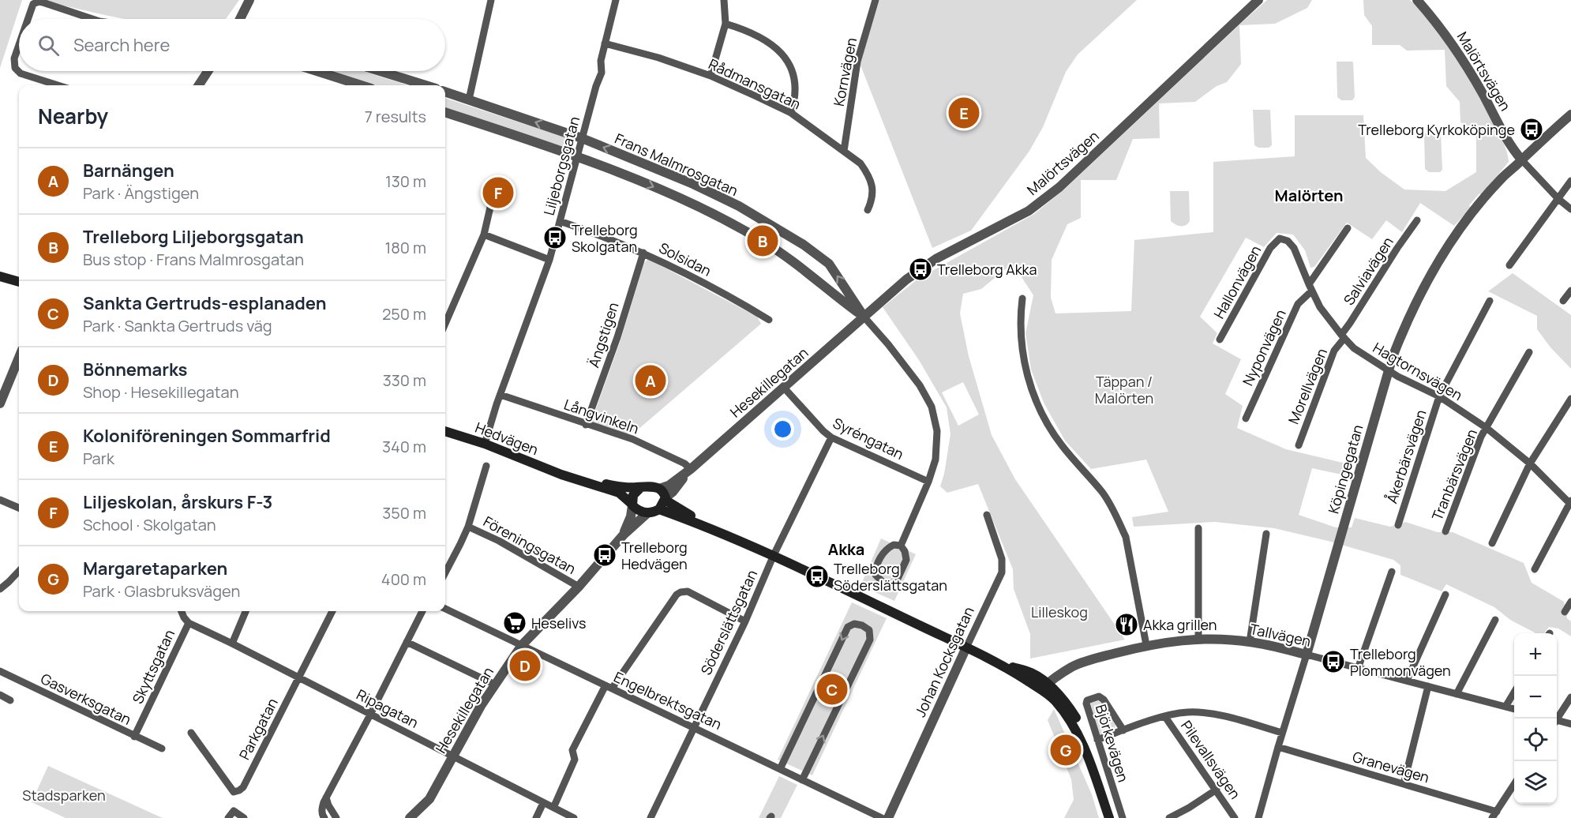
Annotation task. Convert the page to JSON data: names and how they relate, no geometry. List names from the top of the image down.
{
  "streets": {
    "main road": ["Hedvägen"],
    "street": [
      "Malörtsvägen",
      "Kornvägen",
      "Rådmansgatan",
      "Frans Malmrosgatan",
      "Liljeborgsgatan",
      "Solsidan",
      "Salviavägen",
      "Hallonvägen",
      "Ängstigen",
      "Nyponvägen",
      "Hagtornsvägen",
      "Hesekillegatan",
      "Morellvägen",
      "Långvinkeln",
      "Syréngatan",
      "Åkerbärsvägen",
      "Köpingegatan",
      "Tranbärsvägen",
      "Föreningsgatan",
      "Söderslättsgatan",
      "Tallvägen",
      "Johan Kocksgatan",
      "Skyttsgatan",
      "Gasverksgatan",
      "Engelbrektsgatan",
      "Ripagatan",
      "Parkgatan",
      "Björkevägen",
      "Pilevallsvägen",
      "Granevägen"
    ]
  },
  "crossings": [
    ["Malörtsvägen", "Frans Malmrosgatan"],
    ["Malörtsvägen", "Hesekillegatan"],
    ["Malörtsvägen", "Köpingegatan"],
    ["Kornvägen", "Rådmansgatan"],
    ["Rådmansgatan", "Liljeborgsgatan"],
    ["Frans Malmrosgatan", "Liljeborgsgatan"],
    ["Frans Malmrosgatan", "Hesekillegatan"],
    ["Frans Malmrosgatan", "Syréngatan"],
    ["Liljeborgsgatan", "Solsidan"],
    ["Liljeborgsgatan", "Långvinkeln"],
    ["Liljeborgsgatan", "Hedvägen"],
    ["Solsidan", "Ängstigen"],
    ["Salviavägen", "Hagtornsvägen"],
    ["Salviavägen", "Morellvägen"],
    ["Hallonvägen", "Hagtornsvägen"],
    ["Ängstigen", "Långvinkeln"],
    ["Nyponvägen", "Hagtornsvägen"],
    ["Hagtornsvägen", "Morellvägen"],
    ["Hagtornsvägen", "Åkerbärsvägen"],
    ["Hagtornsvägen", "Köpingegatan"],
    ["Hagtornsvägen", "Tranbärsvägen"],
    ["Hesekillegatan", "Långvinkeln"],
    ["Hesekillegatan", "Hedvägen"],
    ["Hesekillegatan", "Syréngatan"],
    ["Hesekillegatan", "Föreningsgatan"],
    ["Hesekillegatan", "Engelbrektsgatan"],
    ["Hesekillegatan", "Ripagatan"],
    ["Syréngatan", "Söderslättsgatan"],
    ["Köpingegatan", "Tallvägen"],
    ["Köpingegatan", "Granevägen"],
    ["Söderslättsgatan", "Engelbrektsgatan"],
    ["Skyttsgatan", "Gasverksgatan"],
    ["Skyttsgatan", "Ripagatan"],
    ["Ripagatan", "Parkgatan"]
  ],
  "districts": ["Malörten", "Akka"],
  "parks": ["Täppan / Malörten", "Lilleskog", "Stadsparken"],
  "places": {
    "bus stop": [
      "Trelleborg Kyrkoköpinge",
      "Trelleborg Skolgatan",
      "Trelleborg Akka",
      "Trelleborg Hedvägen",
      "Trelleborg Söderslättsgatan",
      "Trelleborg Plommonvägen"
    ],
    "supermarket": ["Heselivs"],
    "restaurant": ["Akka grillen"]
  },
  "page": {
    "search": "Search here",
    "heading": ["Nearby", "7 results"],
    "pins": [
      "E",
      "F",
      "B",
      "A",
      "D",
      "C",
      "G"
    ],
    "list": [
      {
        "mark": "A",
        "name": "Barnängen",
        "note": "Park · Ängstigen",
        "value": "130 m"
      },
      {
        "mark": "B",
        "name": "Trelleborg Liljeborgsgatan",
        "note": "Bus stop · Frans Malmrosgatan",
        "value": "180 m"
      },
      {
        "mark": "C",
        "name": "Sankta Gertruds-esplanaden",
        "note": "Park · Sankta Gertruds väg",
        "value": "250 m"
      },
      {
        "mark": "D",
        "name": "Bönnemarks",
        "note": "Shop · Hesekillegatan",
        "value": "330 m"
      },
      {
        "mark": "E",
        "name": "Koloniföreningen Sommarfrid",
        "note": "Park",
        "value": "340 m"
      },
      {
        "mark": "F",
        "name": "Liljeskolan, årskurs F-3",
        "note": "School · Skolgatan",
        "value": "350 m"
      },
      {
        "mark": "G",
        "name": "Margaretaparken",
        "note": "Park · Glasbruksvägen",
        "value": "400 m"
      }
    ],
    "map_buttons": ["+", "−"]
  }
}
